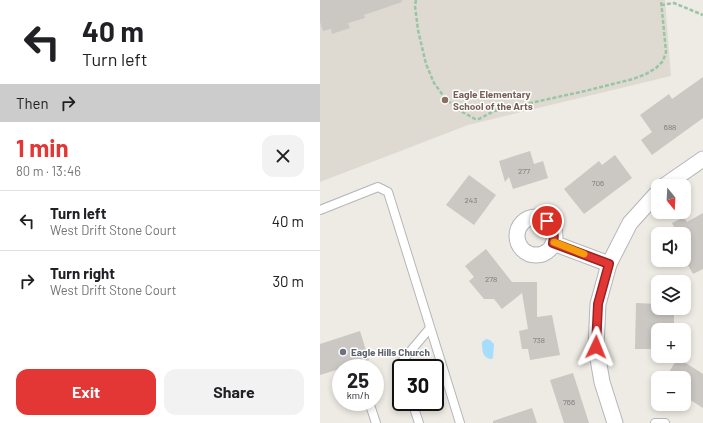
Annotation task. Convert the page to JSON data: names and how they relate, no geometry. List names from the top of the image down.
{
  "places": ["Eagle Elementary School of the Arts", "Eagle Hills Church"],
  "house_numbers": [
    "688",
    "277",
    "706",
    "243",
    "278",
    "738",
    "766"
  ],
  "north": "bottom",
  "page": {
    "turn": ["40 m", "Turn left"],
    "then": "Then",
    "heading": ["1 min", "80 m · 13:46"],
    "map_buttons": ["+", "−"],
    "list": [
      {
        "name": "Turn left",
        "note": "West Drift Stone Court",
        "value": "40 m"
      },
      {
        "name": "Turn right",
        "note": "West Drift Stone Court",
        "value": "30 m"
      }
    ],
    "speed": "25 km/h",
    "limit": "30",
    "buttons": ["Exit", "Share"]
  }
}
